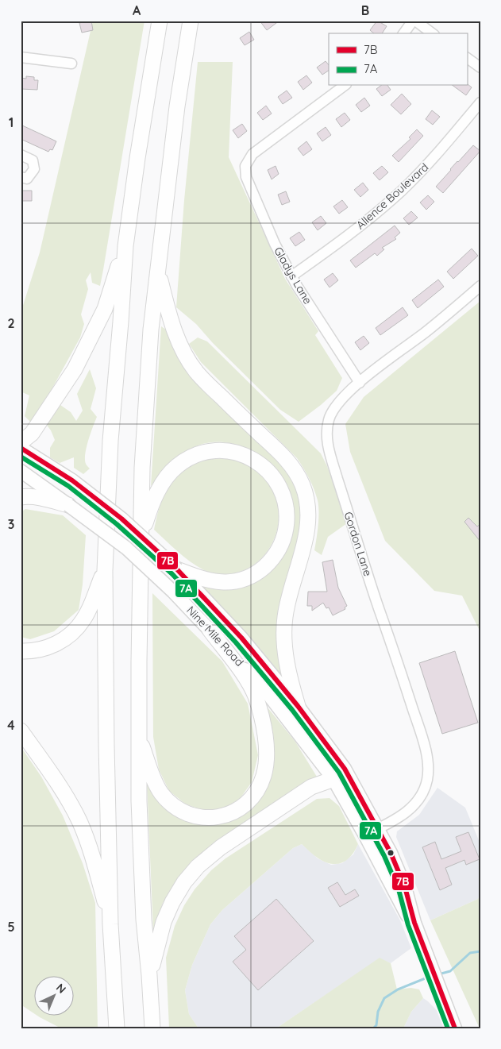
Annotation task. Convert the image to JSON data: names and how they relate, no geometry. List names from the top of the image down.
{
  "streets": {
    "main road": ["Nine Mile Road"],
    "street": ["Allence Boulevard", "Gladys Lane", "Gordon Lane"]
  },
  "crossings": [
    ["Allence Boulevard", "Gladys Lane"],
    ["Gladys Lane", "Gordon Lane"],
    ["Gordon Lane", "Nine Mile Road"]
  ],
  "lines": ["transit line 7B", "transit line 7A"],
  "legend": ["7B", "7A"],
  "north": "top right",
  "grid": {
    "columns": ["A", "B"],
    "rows": [
      "1",
      "2",
      "3",
      "4",
      "5"
    ]
  }
}
